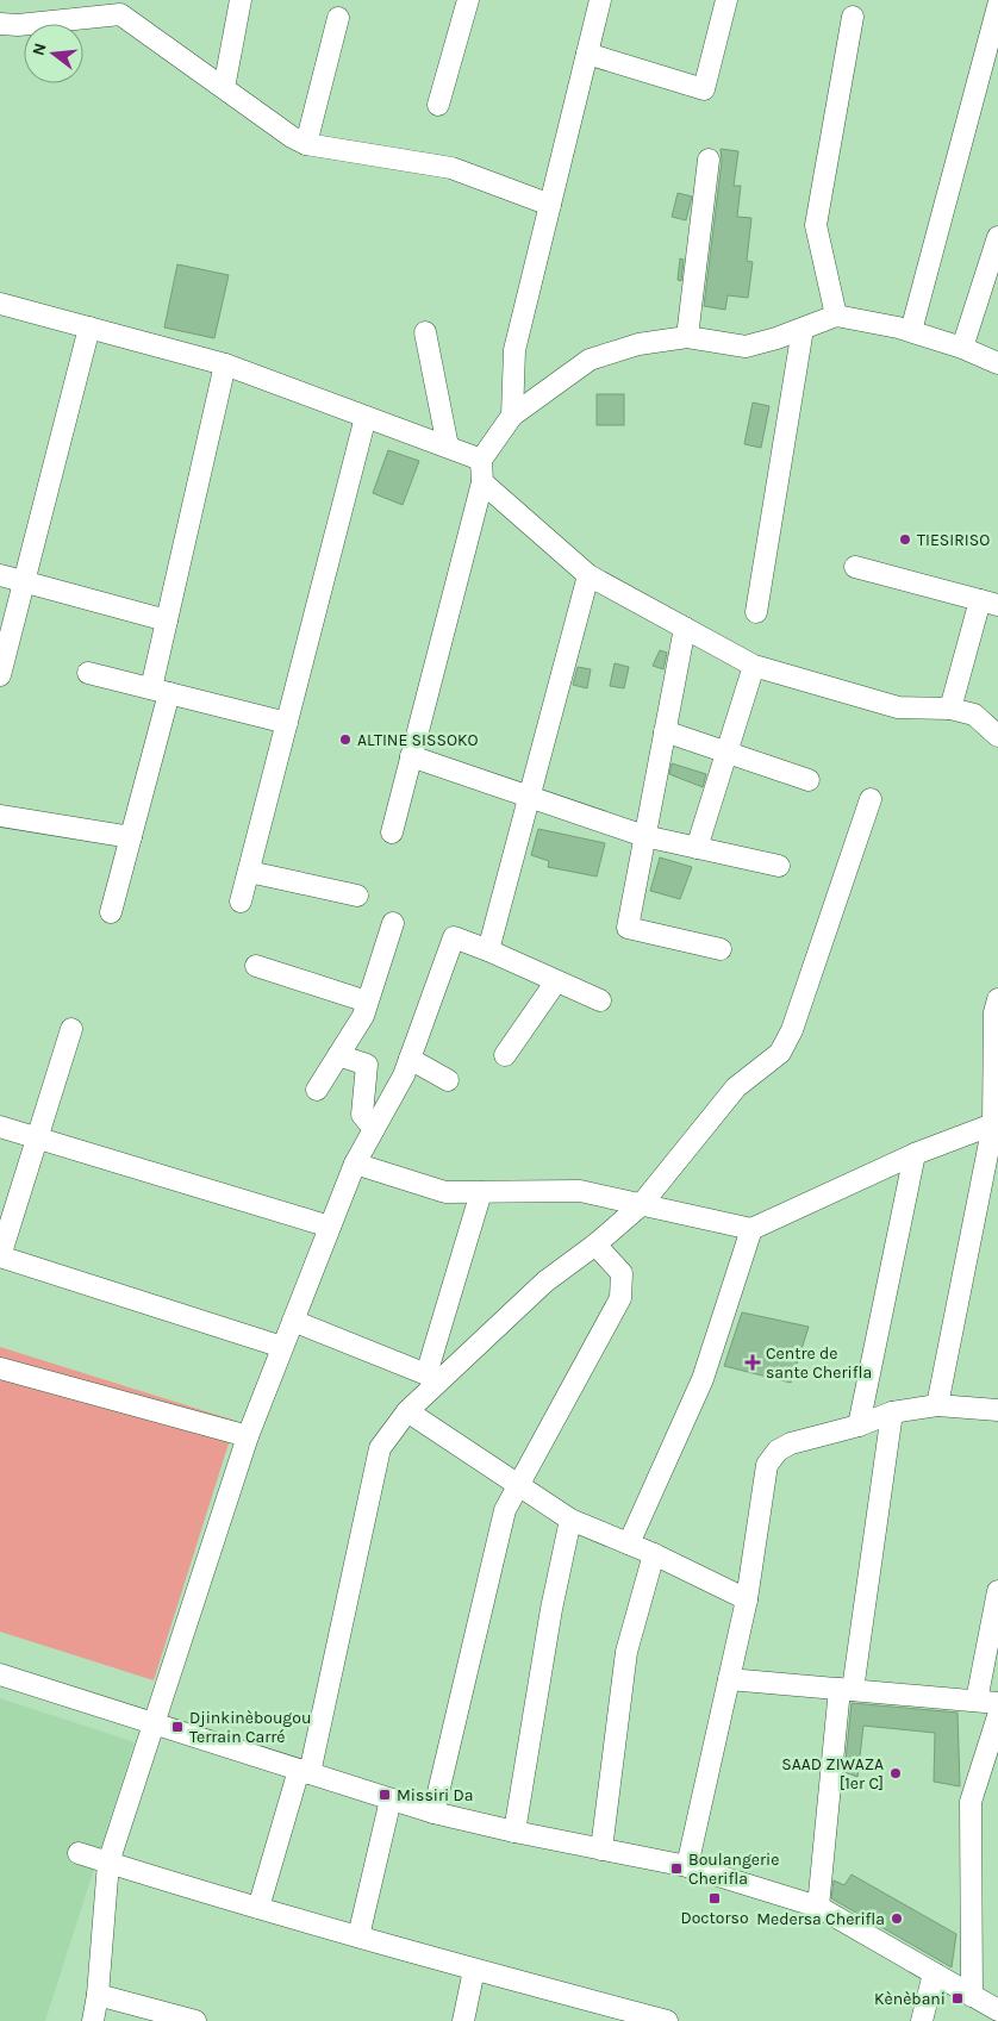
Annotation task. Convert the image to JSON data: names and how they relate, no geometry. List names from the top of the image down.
{
  "places": {
    "other": [
      "TIESIRISO",
      "ALTINE SISSOKO",
      "SAAD ZIWAZA [1er C]",
      "Medersa Cherifla"
    ],
    "health": ["Centre de sante Cherifla"],
    "transit": [
      "Djinkinèbougou Terrain Carré",
      "Missiri Da",
      "Boulangerie Cherifla",
      "Doctorso",
      "Kènèbani"
    ]
  },
  "north": "left"
}
